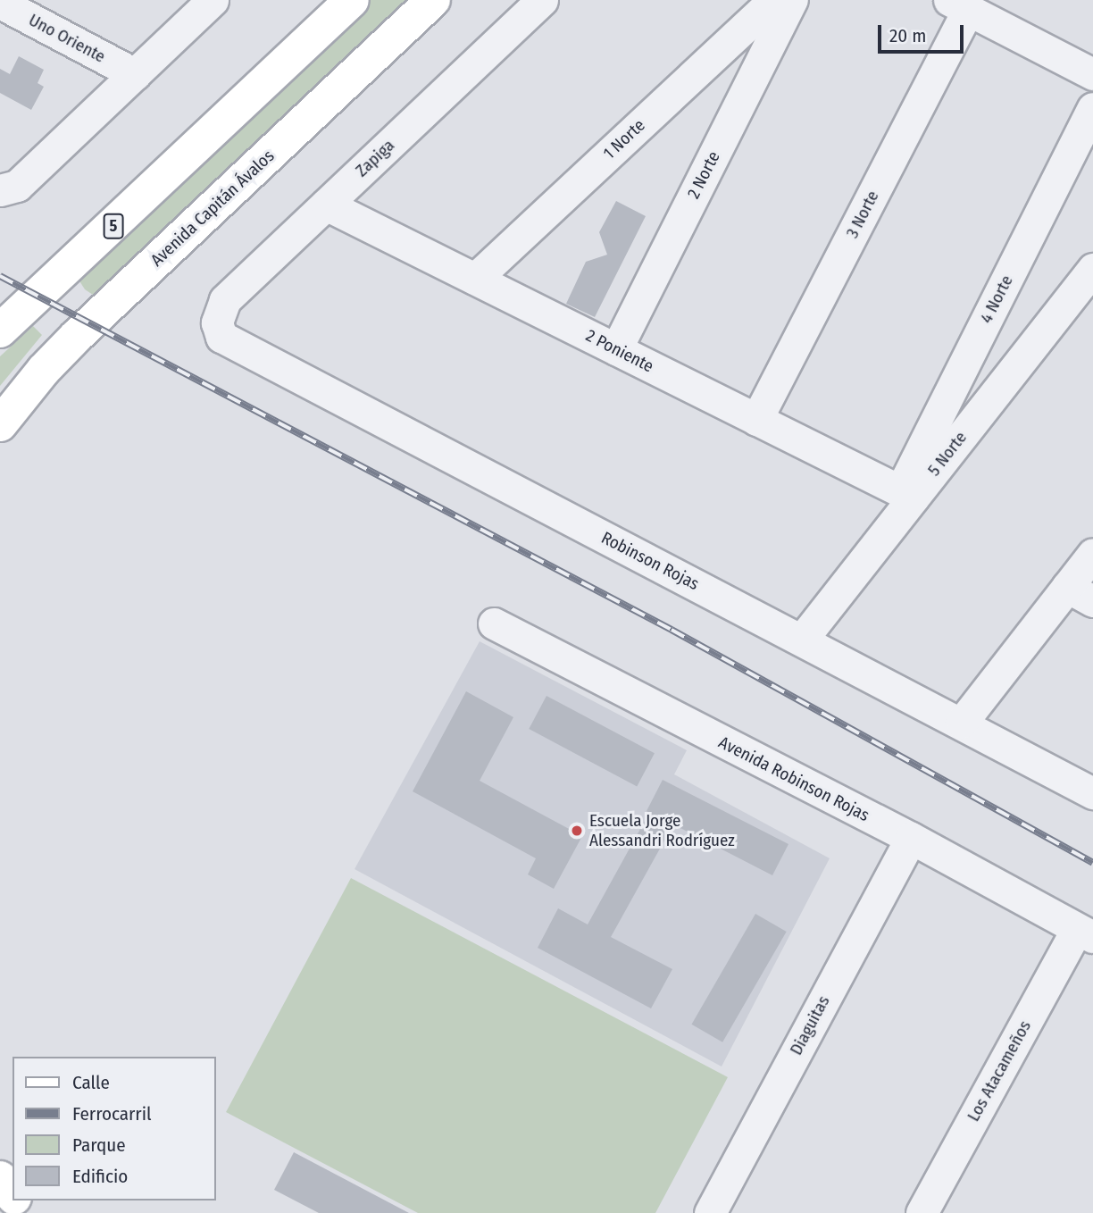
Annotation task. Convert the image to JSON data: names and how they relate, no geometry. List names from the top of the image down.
{
  "streets": {
    "main road": ["Avenida Capitán Ávalos", "5"],
    "street": [
      "Uno Oriente",
      "1 Norte",
      "Zapiga",
      "2 Norte",
      "3 Norte",
      "4 Norte",
      "2 Poniente",
      "5 Norte",
      "Robinson Rojas",
      "Avenida Robinson Rojas",
      "Diaguitas",
      "Los Atacameños"
    ]
  },
  "crossings": [
    ["1 Norte", "2 Poniente"],
    ["Zapiga", "2 Poniente"],
    ["Zapiga", "Robinson Rojas"],
    ["2 Norte", "2 Poniente"],
    ["3 Norte", "2 Poniente"],
    ["4 Norte", "2 Poniente"],
    ["4 Norte", "5 Norte"],
    ["2 Poniente", "5 Norte"],
    ["5 Norte", "Robinson Rojas"],
    ["Avenida Robinson Rojas", "Diaguitas"],
    ["Avenida Robinson Rojas", "Los Atacameños"]
  ],
  "places": ["Escuela Jorge Alessandri Rodríguez"],
  "legend": [
    "Calle",
    "Ferrocarril",
    "Parque",
    "Edificio"
  ],
  "scale_bar": "20 m"
}
